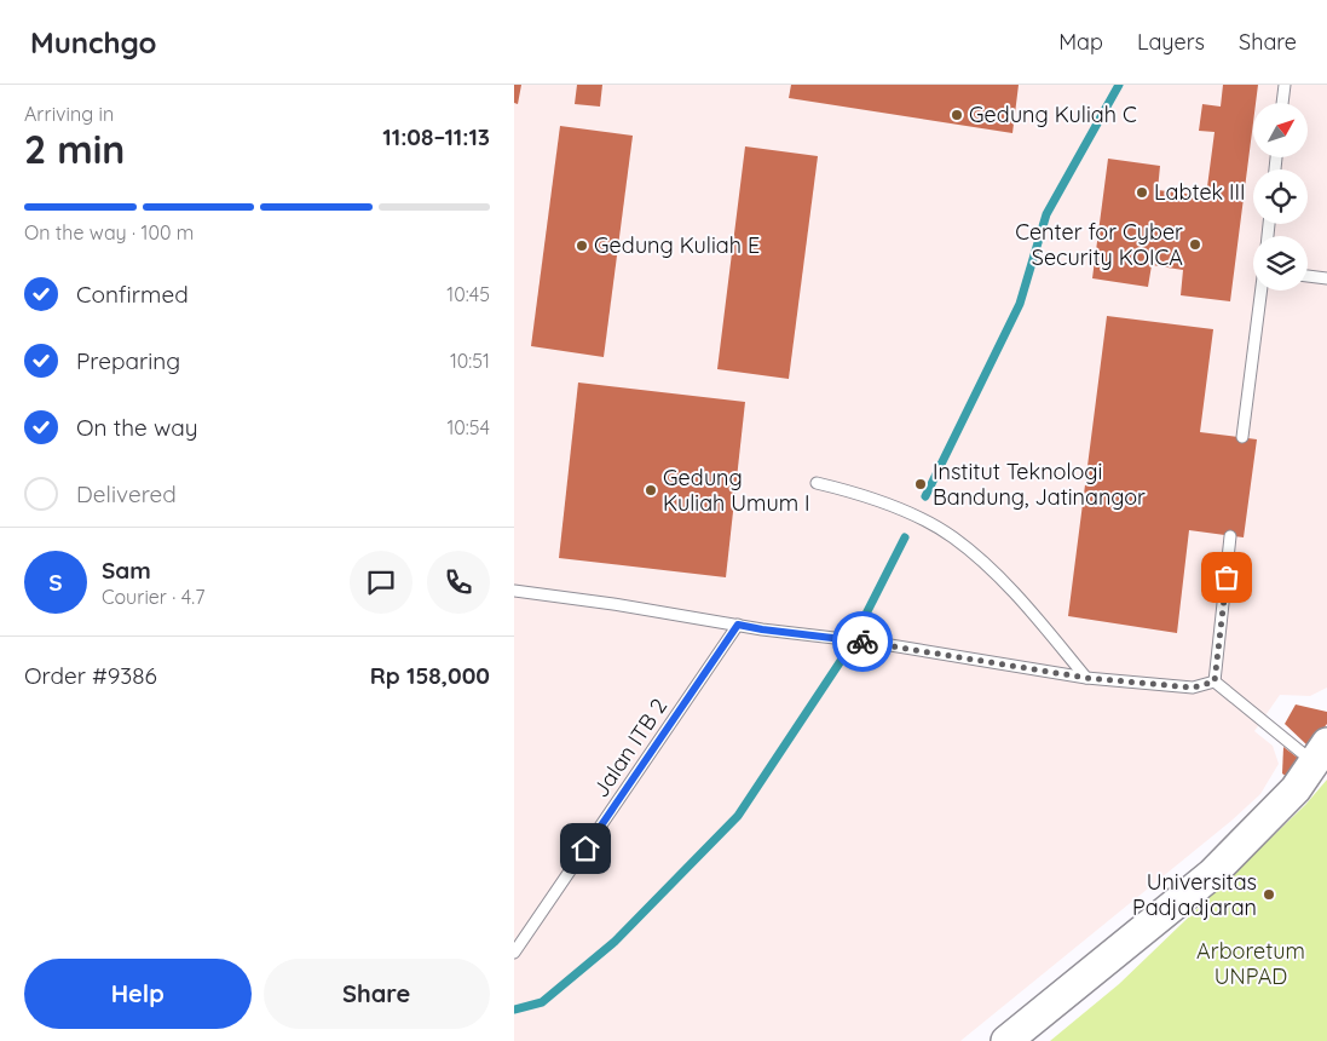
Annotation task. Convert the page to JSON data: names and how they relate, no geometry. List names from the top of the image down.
{
  "streets": {
    "lane": ["Jalan ITB 2"]
  },
  "parks": ["Arboretum UNPAD"],
  "places": [
    "Gedung Kuliah C",
    "Labtek III",
    "Center for Cyber Security KOICA",
    "Gedung Kuliah E",
    "Institut Teknologi Bandung, Jatinangor",
    "Gedung Kuliah Umum I",
    "Universitas Padjadjaran"
  ],
  "north": "top right",
  "page": {
    "header": "Munchgo",
    "nav": ["Map", "Layers", "Share"],
    "heading": ["2 min", "Arriving in", "11:08–11:13"],
    "panel": [
      "Sam",
      "Courier · 4.7",
      "Order #9386",
      "Rp 158,000"
    ],
    "bar": "On the way · 100 m",
    "list": [
      ["Confirmed", "10:45"],
      ["Preparing", "10:51"],
      ["On the way", "10:54"],
      "Delivered"
    ],
    "round": "S",
    "buttons": ["Help", "Share"]
  }
}
